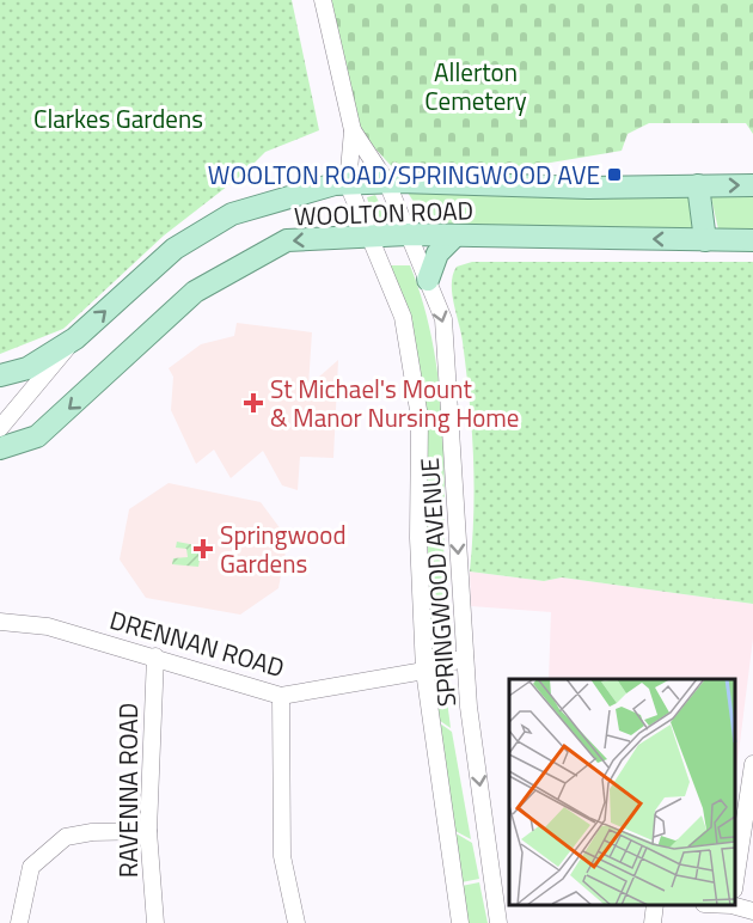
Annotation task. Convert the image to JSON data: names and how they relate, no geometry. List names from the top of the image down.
{
  "streets": {
    "main road": ["WOOLTON ROAD"],
    "street": ["SPRINGWOOD AVENUE", "DRENNAN ROAD", "RAVENNA ROAD"]
  },
  "crossings": [
    ["WOOLTON ROAD", "SPRINGWOOD AVENUE"],
    ["SPRINGWOOD AVENUE", "DRENNAN ROAD"],
    ["DRENNAN ROAD", "RAVENNA ROAD"]
  ],
  "parks": ["Allerton Cemetery", "Clarkes Gardens"],
  "places": {
    "transit": ["WOOLTON ROAD/SPRINGWOOD AVE"],
    "health": ["St Michael's Mount & Manor Nursing Home", "Springwood Gardens"]
  }
}
